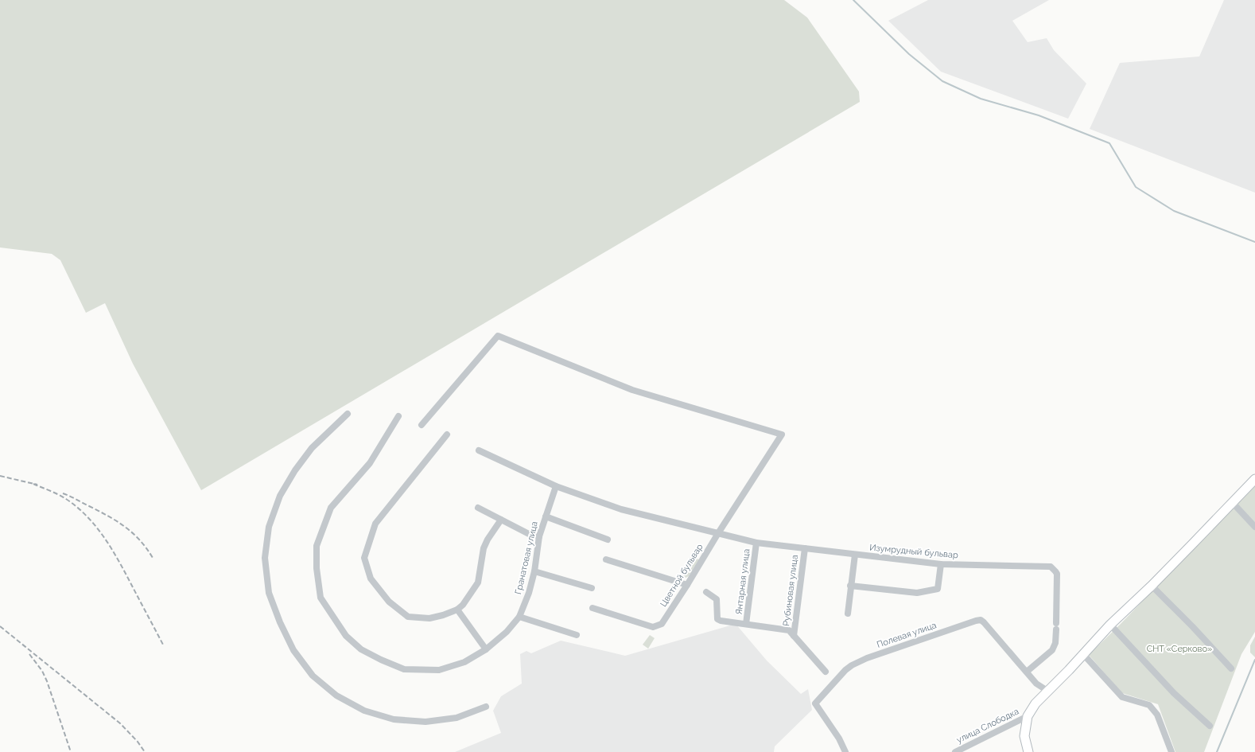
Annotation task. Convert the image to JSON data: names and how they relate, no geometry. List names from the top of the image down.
{
  "streets": {
    "street": [
      "Изумрудный бульвар",
      "Гранатовая улица",
      "Цветной бульвар",
      "Янтарная улица",
      "Рубиновая улица",
      "Полевая улица",
      "улица Слободка"
    ]
  },
  "crossings": [
    ["Изумрудный бульвар", "Гранатовая улица"],
    ["Изумрудный бульвар", "Цветной бульвар"],
    ["Изумрудный бульвар", "Янтарная улица"],
    ["Изумрудный бульвар", "Рубиновая улица"],
    ["Изумрудный бульвар", "Полевая улица"],
    ["Янтарная улица", "Рубиновая улица"]
  ],
  "parks": ["СНТ «Серково»"]
}
